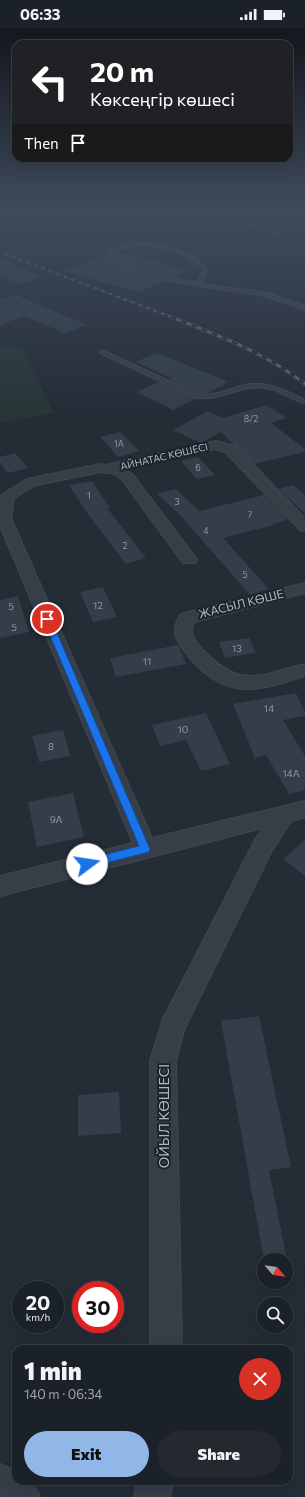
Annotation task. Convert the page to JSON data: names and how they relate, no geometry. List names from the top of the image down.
{
  "streets": {
    "street": ["АЙНАТАС КӨШЕСІ", "ЖАСЫЛ КӨШЕ", "ОЙЫЛ КӨШЕСІ"]
  },
  "house_numbers": [
    "8/2",
    "1А",
    "6",
    "1",
    "3",
    "7",
    "4",
    "2",
    "5",
    "12",
    "5",
    "5",
    "13",
    "11",
    "14",
    "10",
    "8",
    "14А",
    "9А"
  ],
  "north": "bottom right",
  "page": {
    "status": "06:33",
    "turn": ["20 m", "Көксеңгір көшесі"],
    "then": "Then",
    "speed": "20 km/h",
    "limit": "30",
    "heading": ["1 min", "140 m · 06:34"],
    "buttons": ["Exit", "Share"]
  }
}
